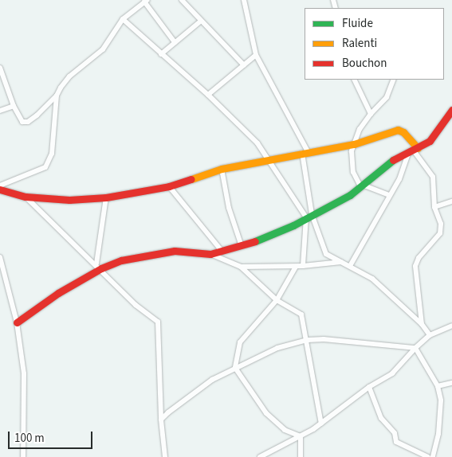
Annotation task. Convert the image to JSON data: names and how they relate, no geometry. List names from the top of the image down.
{
  "legend": ["Fluide", "Ralenti", "Bouchon"],
  "scale_bar": "100 m"
}
